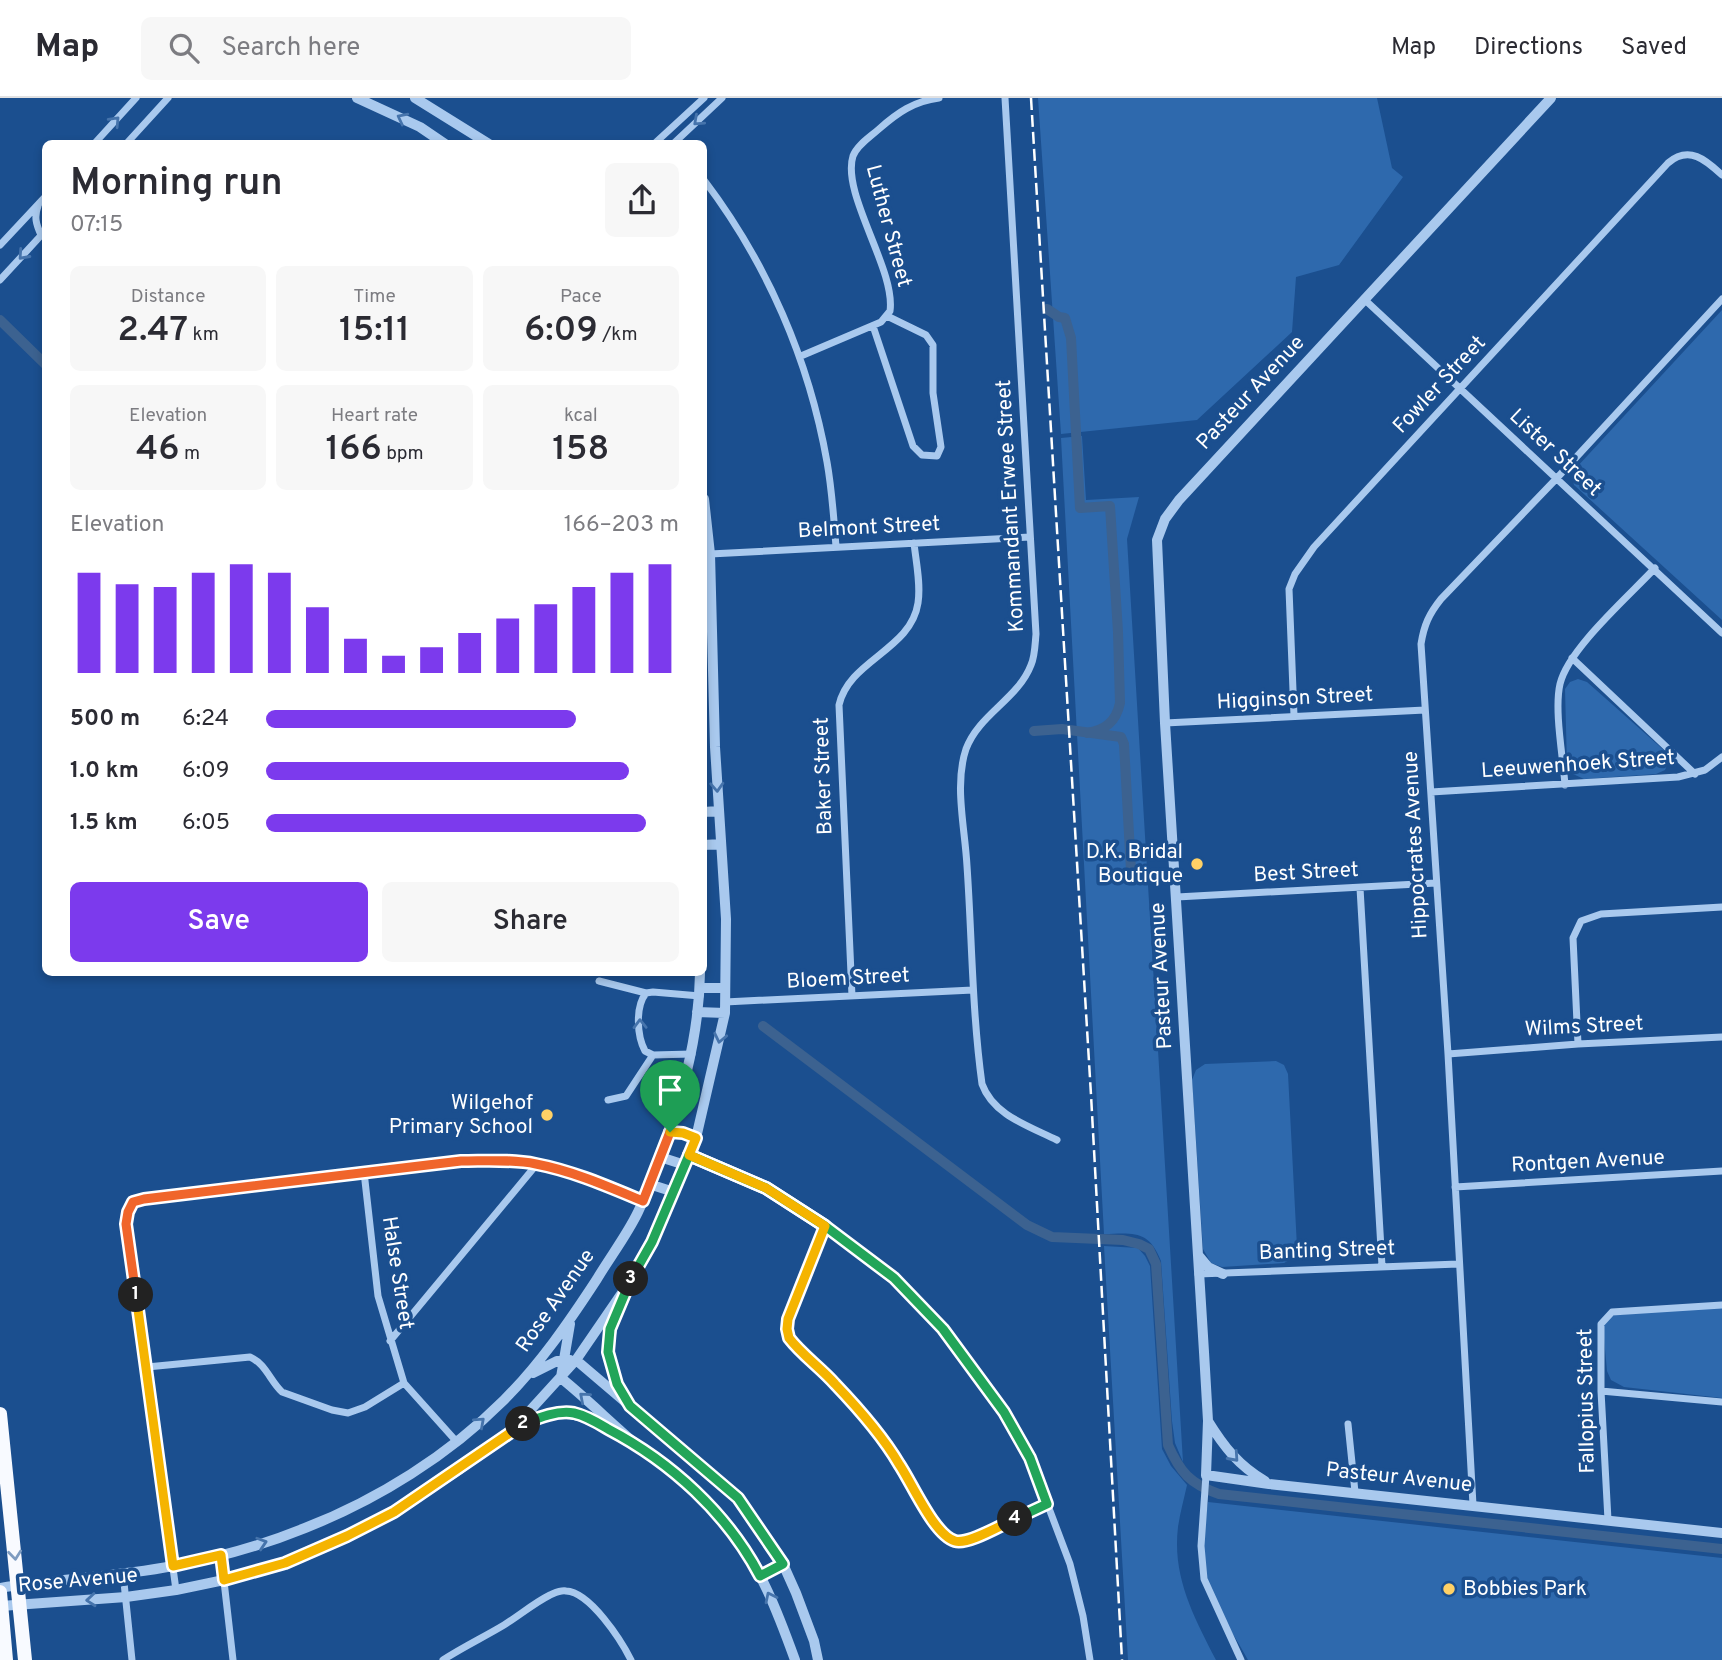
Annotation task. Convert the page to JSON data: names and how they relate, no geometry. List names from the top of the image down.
{
  "streets": {
    "street": [
      "Luther Street",
      "Fowler Street",
      "Pasteur Avenue",
      "Lister Street",
      "Kommandant Erwee Street",
      "Belmont Street",
      "Higginson Street",
      "Leeuwenhoek Street",
      "Baker Street",
      "Hippocrates Avenue",
      "Best Street",
      "Bloem Street",
      "Wilms Street",
      "Rontgen Avenue",
      "Banting Street",
      "Halse Street",
      "Rose Avenue",
      "Fallopius Street"
    ]
  },
  "crossings": [
    ["Fowler Street", "Lister Street"],
    ["Fowler Street", "Higginson Street"],
    ["Pasteur Avenue", "Lister Street"],
    ["Pasteur Avenue", "Higginson Street"],
    ["Pasteur Avenue", "Hippocrates Avenue"],
    ["Pasteur Avenue", "Best Street"],
    ["Pasteur Avenue", "Banting Street"],
    ["Pasteur Avenue", "Fallopius Street"],
    ["Lister Street", "Hippocrates Avenue"],
    ["Kommandant Erwee Street", "Belmont Street"],
    ["Kommandant Erwee Street", "Bloem Street"],
    ["Belmont Street", "Baker Street"],
    ["Belmont Street", "Rose Avenue"],
    ["Higginson Street", "Hippocrates Avenue"],
    ["Leeuwenhoek Street", "Hippocrates Avenue"],
    ["Baker Street", "Bloem Street"],
    ["Hippocrates Avenue", "Best Street"],
    ["Hippocrates Avenue", "Wilms Street"],
    ["Hippocrates Avenue", "Rontgen Avenue"],
    ["Hippocrates Avenue", "Banting Street"],
    ["Bloem Street", "Rose Avenue"],
    ["Halse Street", "Rose Avenue"]
  ],
  "places": ["D.K. Bridal Boutique", "Wilgehof Primary School", "Bobbies Park"],
  "page": {
    "header": "Map",
    "search": "Search here",
    "nav": ["Map", "Directions", "Saved"],
    "heading": ["Morning run", "07:15"],
    "stats": [
      ["Distance", "2.47 km"],
      ["Time", "15:11"],
      ["Pace", "6:09 /km"],
      ["Elevation", "46 m"],
      ["Heart rate", "166 bpm"],
      ["kcal", "158"]
    ],
    "chart": ["Elevation", "166–203 m"],
    "list": [
      {
        "name": "500 m",
        "note": "6:24"
      },
      {
        "name": "1.0 km",
        "note": "6:09"
      },
      {
        "name": "1.5 km",
        "note": "6:05"
      }
    ],
    "buttons": ["Save", "Share"],
    "pins": [
      "3",
      "1",
      "2",
      "4"
    ]
  }
}
